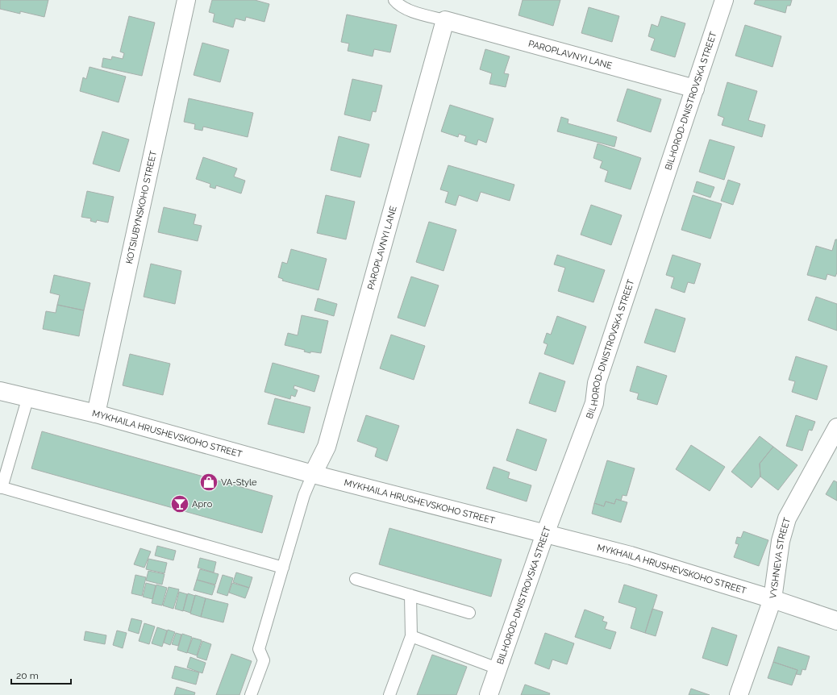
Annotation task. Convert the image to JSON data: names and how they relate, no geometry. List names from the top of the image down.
{
  "streets": {
    "street": [
      "PAROPLAVNYI LANE",
      "BILHOROD-DNISTROVSKA STREET",
      "KOTSIUBYNSKOHO STREET",
      "MYKHAILA HRUSHEVSKOHO STREET",
      "VYSHNEVA STREET"
    ]
  },
  "crossings": [
    ["PAROPLAVNYI LANE", "BILHOROD-DNISTROVSKA STREET"],
    ["PAROPLAVNYI LANE", "MYKHAILA HRUSHEVSKOHO STREET"],
    ["BILHOROD-DNISTROVSKA STREET", "MYKHAILA HRUSHEVSKOHO STREET"],
    ["KOTSIUBYNSKOHO STREET", "MYKHAILA HRUSHEVSKOHO STREET"],
    ["MYKHAILA HRUSHEVSKOHO STREET", "VYSHNEVA STREET"]
  ],
  "places": {
    "shop": ["VA-Style"],
    "bar": ["Арго"]
  },
  "scale_bar": "20 m"
}
